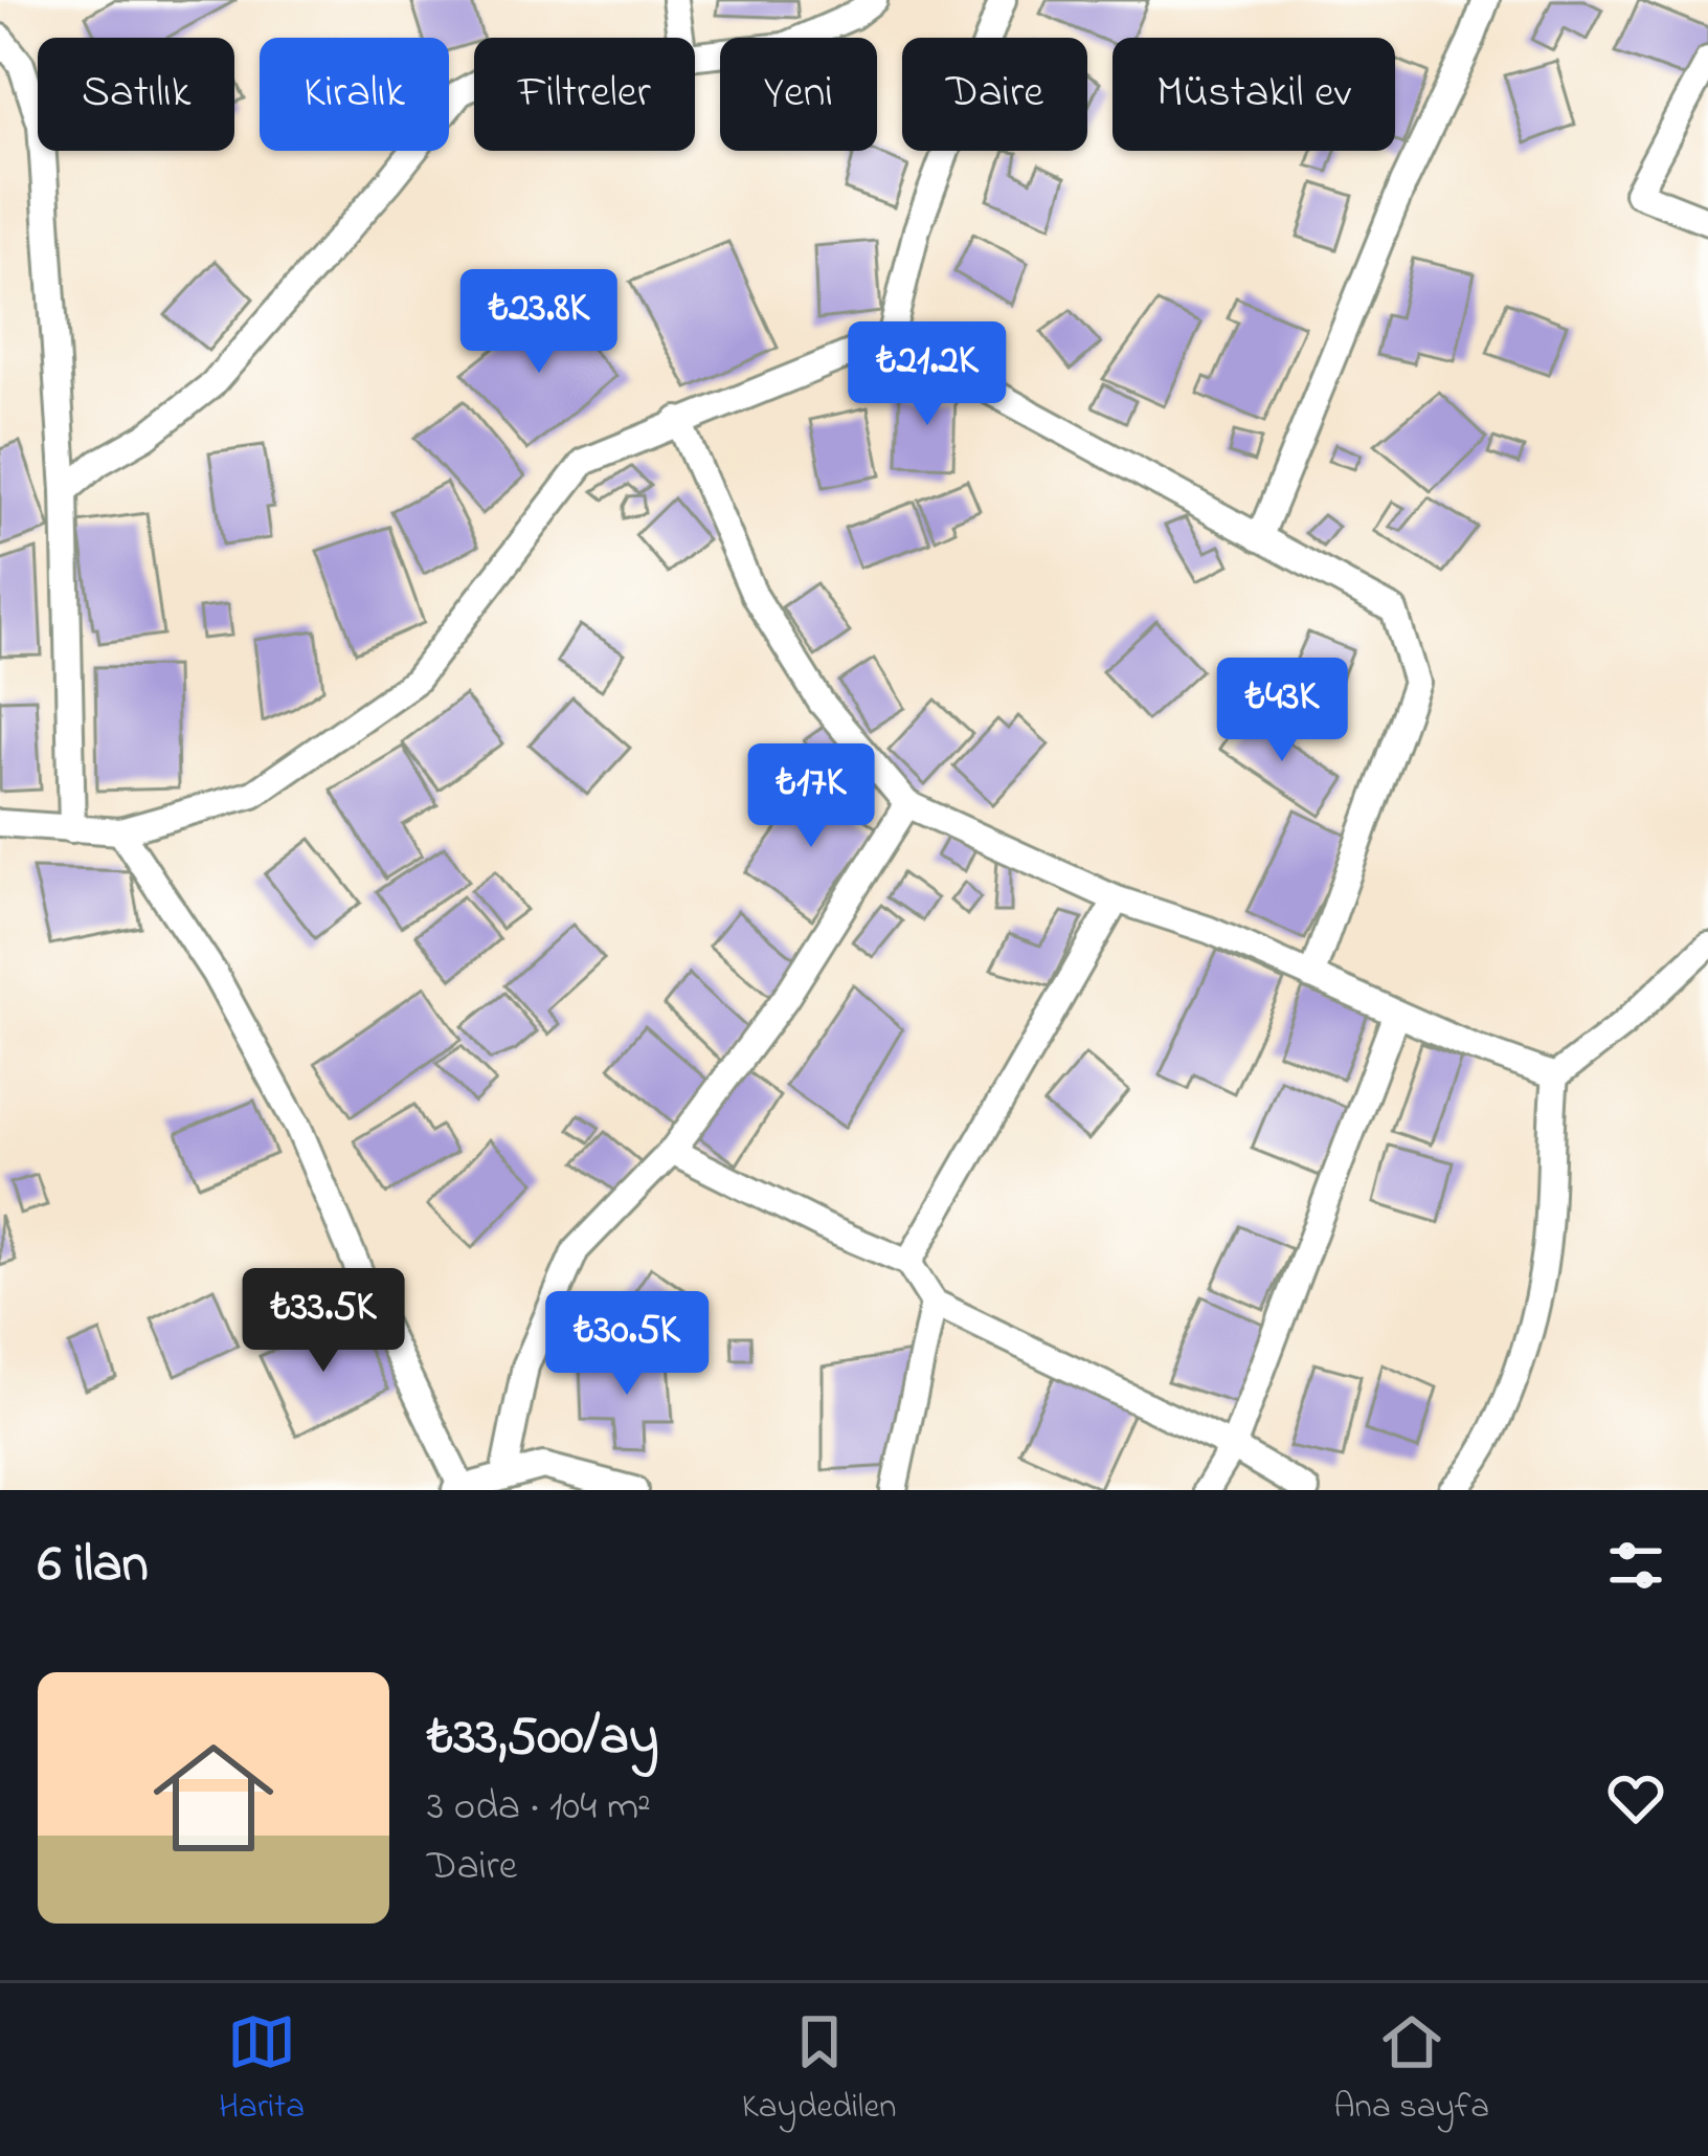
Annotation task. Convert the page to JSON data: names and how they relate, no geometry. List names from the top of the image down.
{
  "page": {
    "chip": [
      "Satılık",
      "Kiralık",
      "Filtreler",
      "Yeni",
      "Daire",
      "Müstakil ev"
    ],
    "price": [
      "₺23.8K",
      "₺21.2K",
      "₺43K",
      "₺17K",
      "₺33.5K",
      "₺30.5K"
    ],
    "heading": "6 ilan",
    "list": [
      {
        "name": "₺33,500/ay",
        "note": "3 oda · 104 m² · Daire"
      }
    ],
    "tabs": ["Harita", "Kaydedilen", "Ana sayfa"]
  }
}
